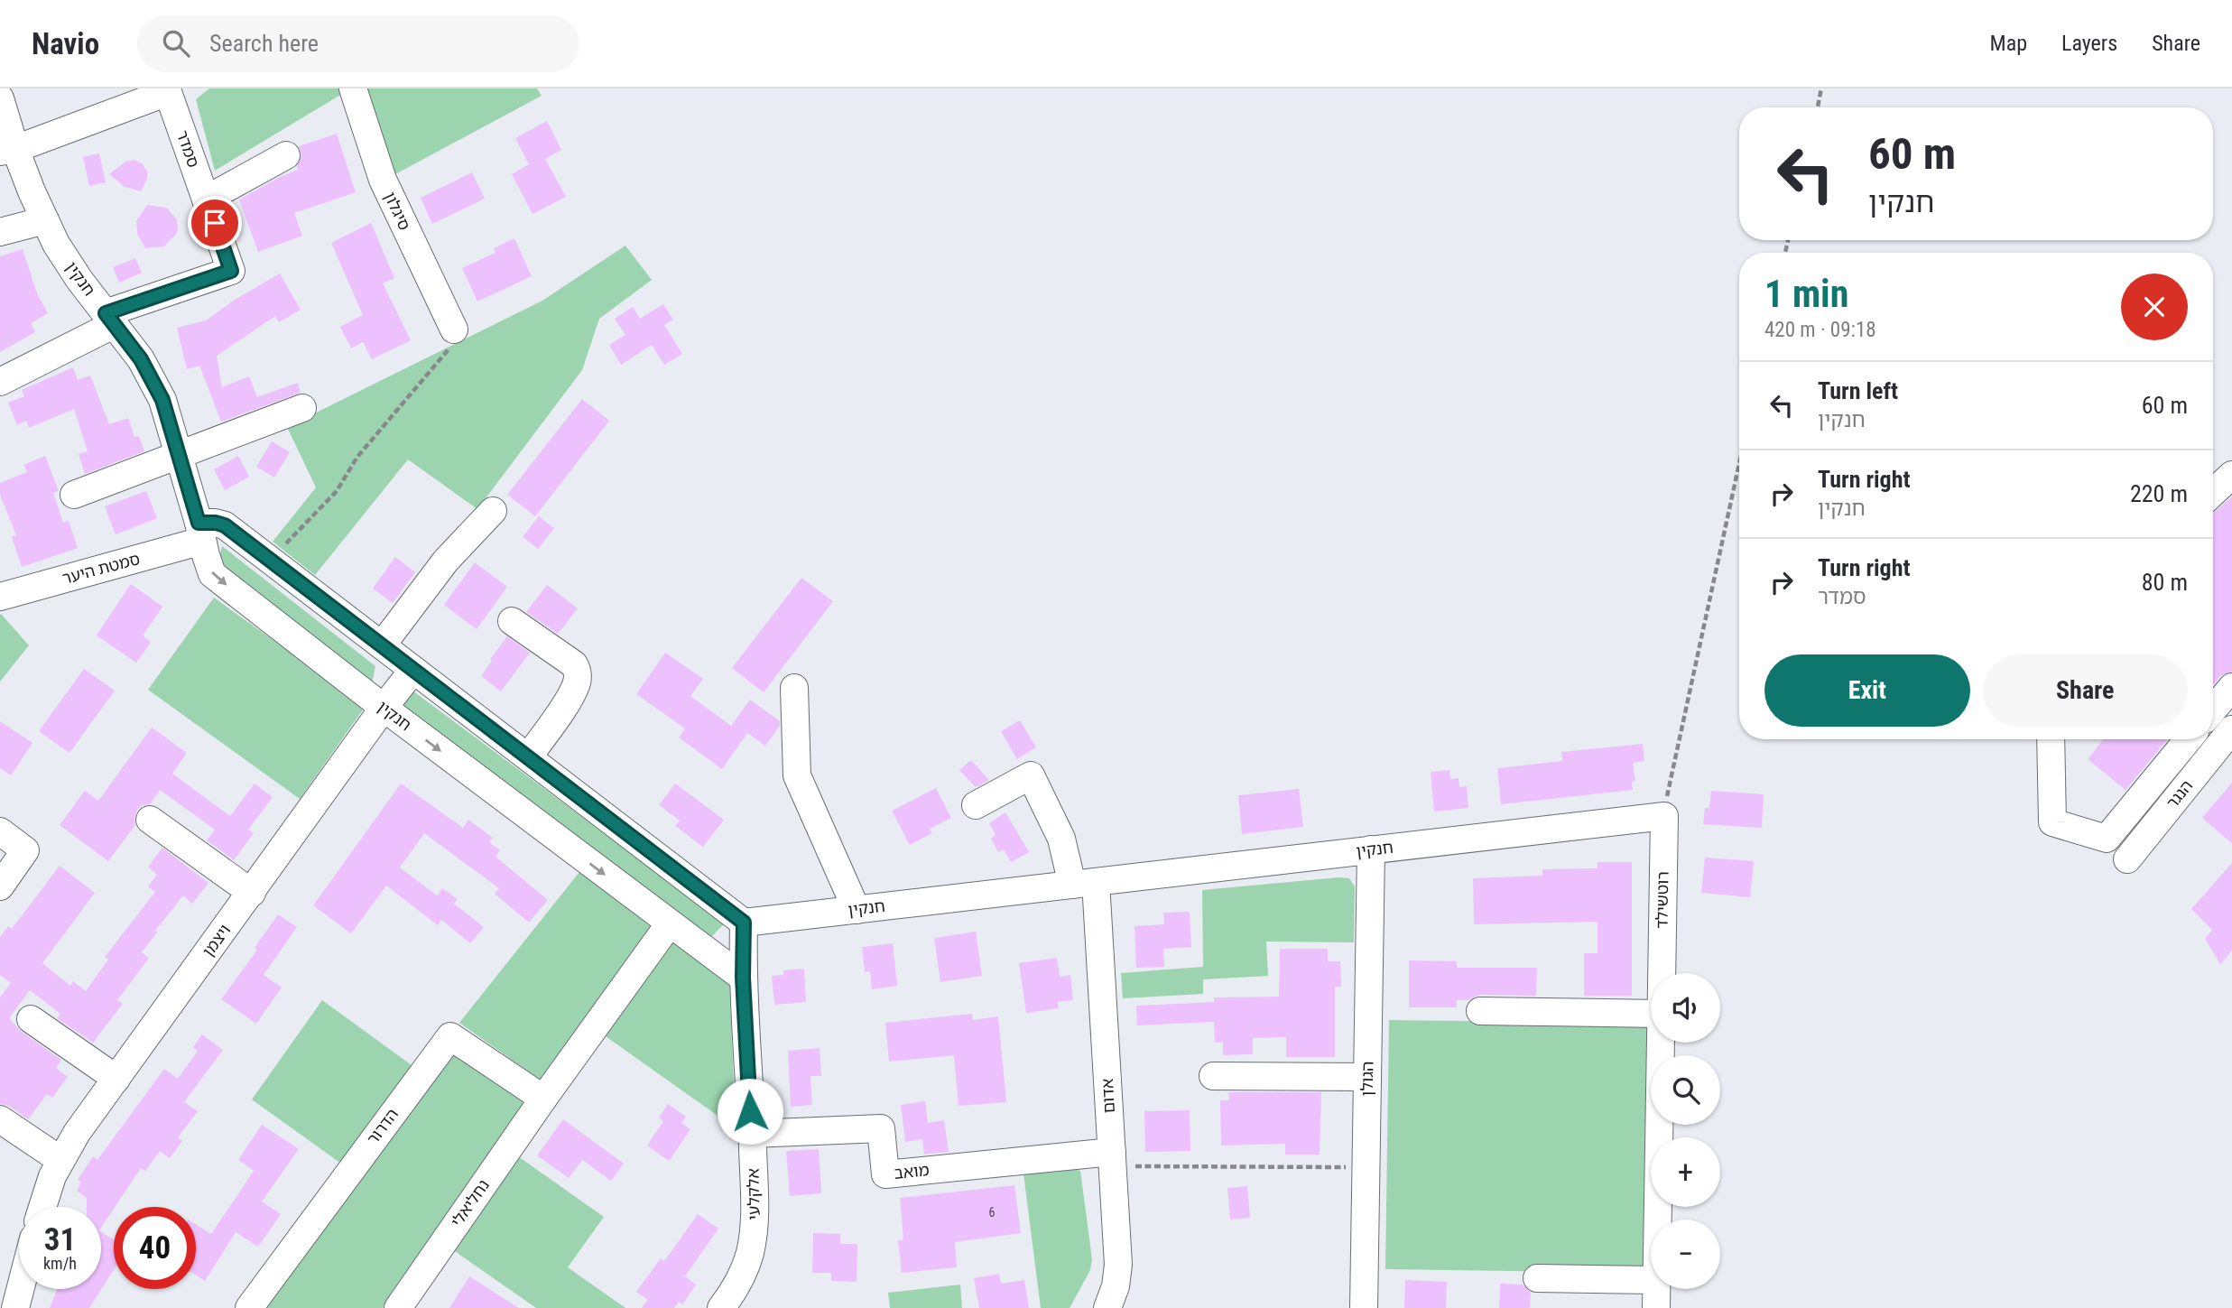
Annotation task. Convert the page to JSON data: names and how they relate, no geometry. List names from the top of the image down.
{
  "streets": {
    "street": [
      "סמדר",
      "סיגלון",
      "חנקין",
      "סמטת היער",
      "הנגר",
      "רוטשילד",
      "ויצמן",
      "הגולן",
      "אדום",
      "הדרור",
      "מואב",
      "אלקלעי",
      "נחליאלי"
    ]
  },
  "crossings": [
    ["סמדר", "חנקין"],
    ["חנקין", "סמטת היער"],
    ["חנקין", "רוטשילד"],
    ["חנקין", "ויצמן"],
    ["חנקין", "הגולן"],
    ["חנקין", "אדום"],
    ["חנקין", "אלקלעי"],
    ["חנקין", "נחליאלי"],
    ["אדום", "מואב"],
    ["הדרור", "נחליאלי"],
    ["מואב", "אלקלעי"]
  ],
  "house_numbers": ["6"],
  "page": {
    "header": "Navio",
    "search": "Search here",
    "nav": ["Map", "Layers", "Share"],
    "turn": ["60 m", "חנקין"],
    "heading": ["1 min", "420 m · 09:18"],
    "list": [
      {
        "name": "Turn left",
        "note": "חנקין",
        "value": "60 m"
      },
      {
        "name": "Turn right",
        "note": "חנקין",
        "value": "220 m"
      },
      {
        "name": "Turn right",
        "note": "סמדר",
        "value": "80 m"
      }
    ],
    "buttons": ["Exit", "Share"],
    "map_buttons": ["+", "−"],
    "speed": "31 km/h",
    "limit": "40"
  }
}
